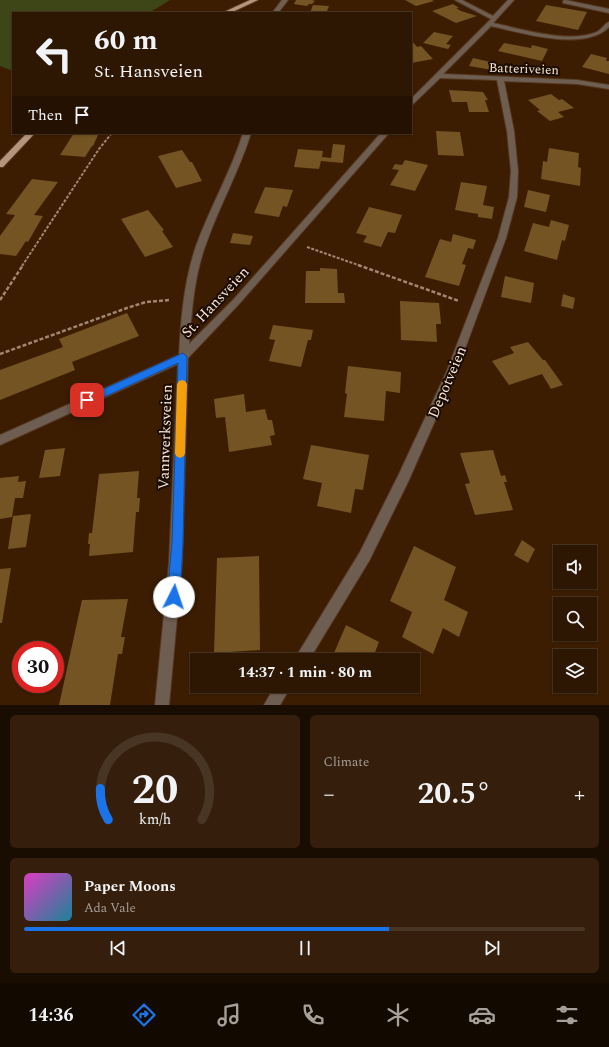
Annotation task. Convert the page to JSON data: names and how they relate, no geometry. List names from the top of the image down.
{
  "streets": {
    "street": [
      "Batteriveien",
      "St. Hansveien",
      "Depotveien",
      "Vannverksveien"
    ]
  },
  "crossings": [
    ["Batteriveien", "Depotveien"],
    ["St. Hansveien", "Vannverksveien"]
  ],
  "page": {
    "turn": ["60 m", "St. Hansveien"],
    "then": "Then",
    "limit": "30",
    "trip": "14:37 · 1 min · 80 m",
    "tile": "Climate",
    "heat": ["−", "20.5°", "+"],
    "song": ["Paper Moons", "Ada Vale"],
    "tabs": "14:36",
    "gauge": ["20", "km/h"]
  }
}
